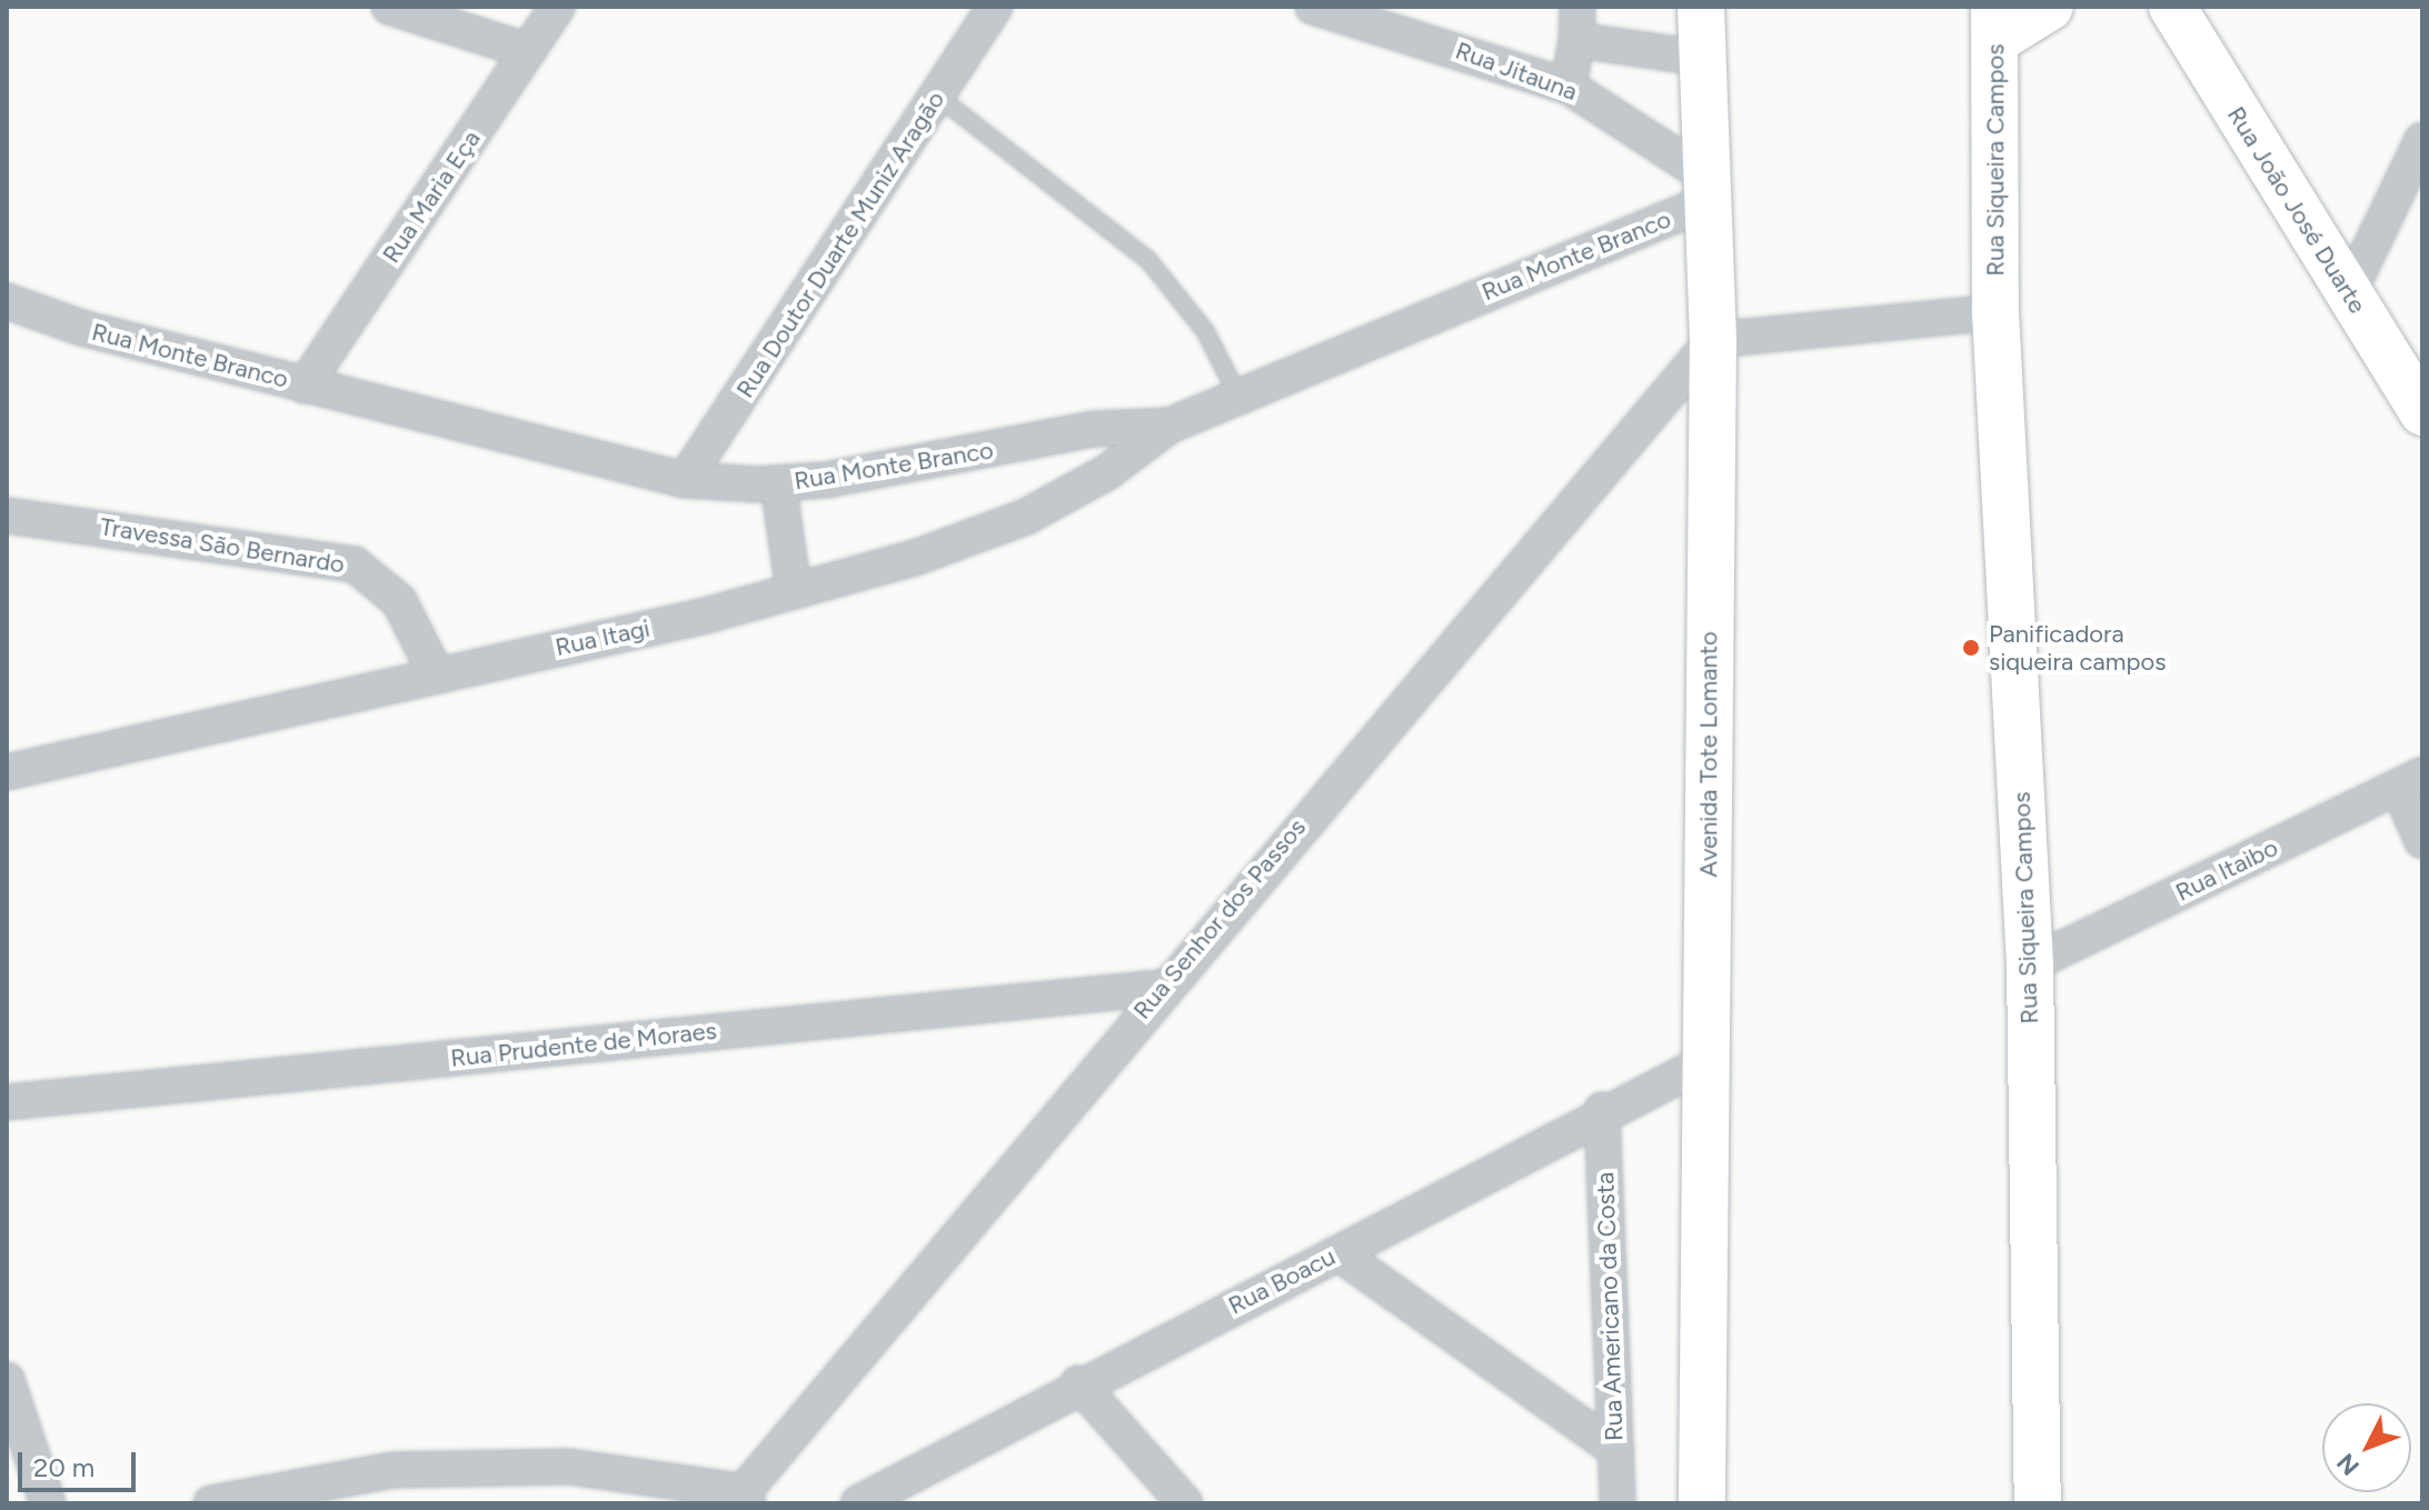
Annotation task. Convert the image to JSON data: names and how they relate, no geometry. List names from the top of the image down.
{
  "streets": {
    "street": [
      "Rua Jitauna",
      "Rua Siqueira Campos",
      "Rua Maria Eça",
      "Rua João José Duarte",
      "Rua Doutor Duarte Muniz Aragão",
      "Rua Monte Branco",
      "Travessa São Bernardo",
      "Rua Itagi",
      "Avenida Tote Lomanto",
      "Rua Itaibo",
      "Rua Senhor dos Passos",
      "Rua Prudente de Moraes",
      "Rua Boacu",
      "Rua Americano da Costa"
    ]
  },
  "crossings": [
    ["Rua Jitauna", "Rua Monte Branco"],
    ["Rua Jitauna", "Avenida Tote Lomanto"],
    ["Rua Siqueira Campos", "Avenida Tote Lomanto"],
    ["Rua Siqueira Campos", "Rua Itaibo"],
    ["Rua Siqueira Campos", "Rua Senhor dos Passos"],
    ["Rua Maria Eça", "Rua Monte Branco"],
    ["Rua Doutor Duarte Muniz Aragão", "Rua Monte Branco"],
    ["Rua Monte Branco", "Rua Itagi"],
    ["Rua Monte Branco", "Avenida Tote Lomanto"],
    ["Travessa São Bernardo", "Rua Itagi"],
    ["Avenida Tote Lomanto", "Rua Senhor dos Passos"],
    ["Avenida Tote Lomanto", "Rua Boacu"],
    ["Rua Senhor dos Passos", "Rua Prudente de Moraes"],
    ["Rua Boacu", "Rua Americano da Costa"]
  ],
  "places": ["Panificadora siqueira campos"],
  "scale_bar": "20 m",
  "north": "bottom left"
}
